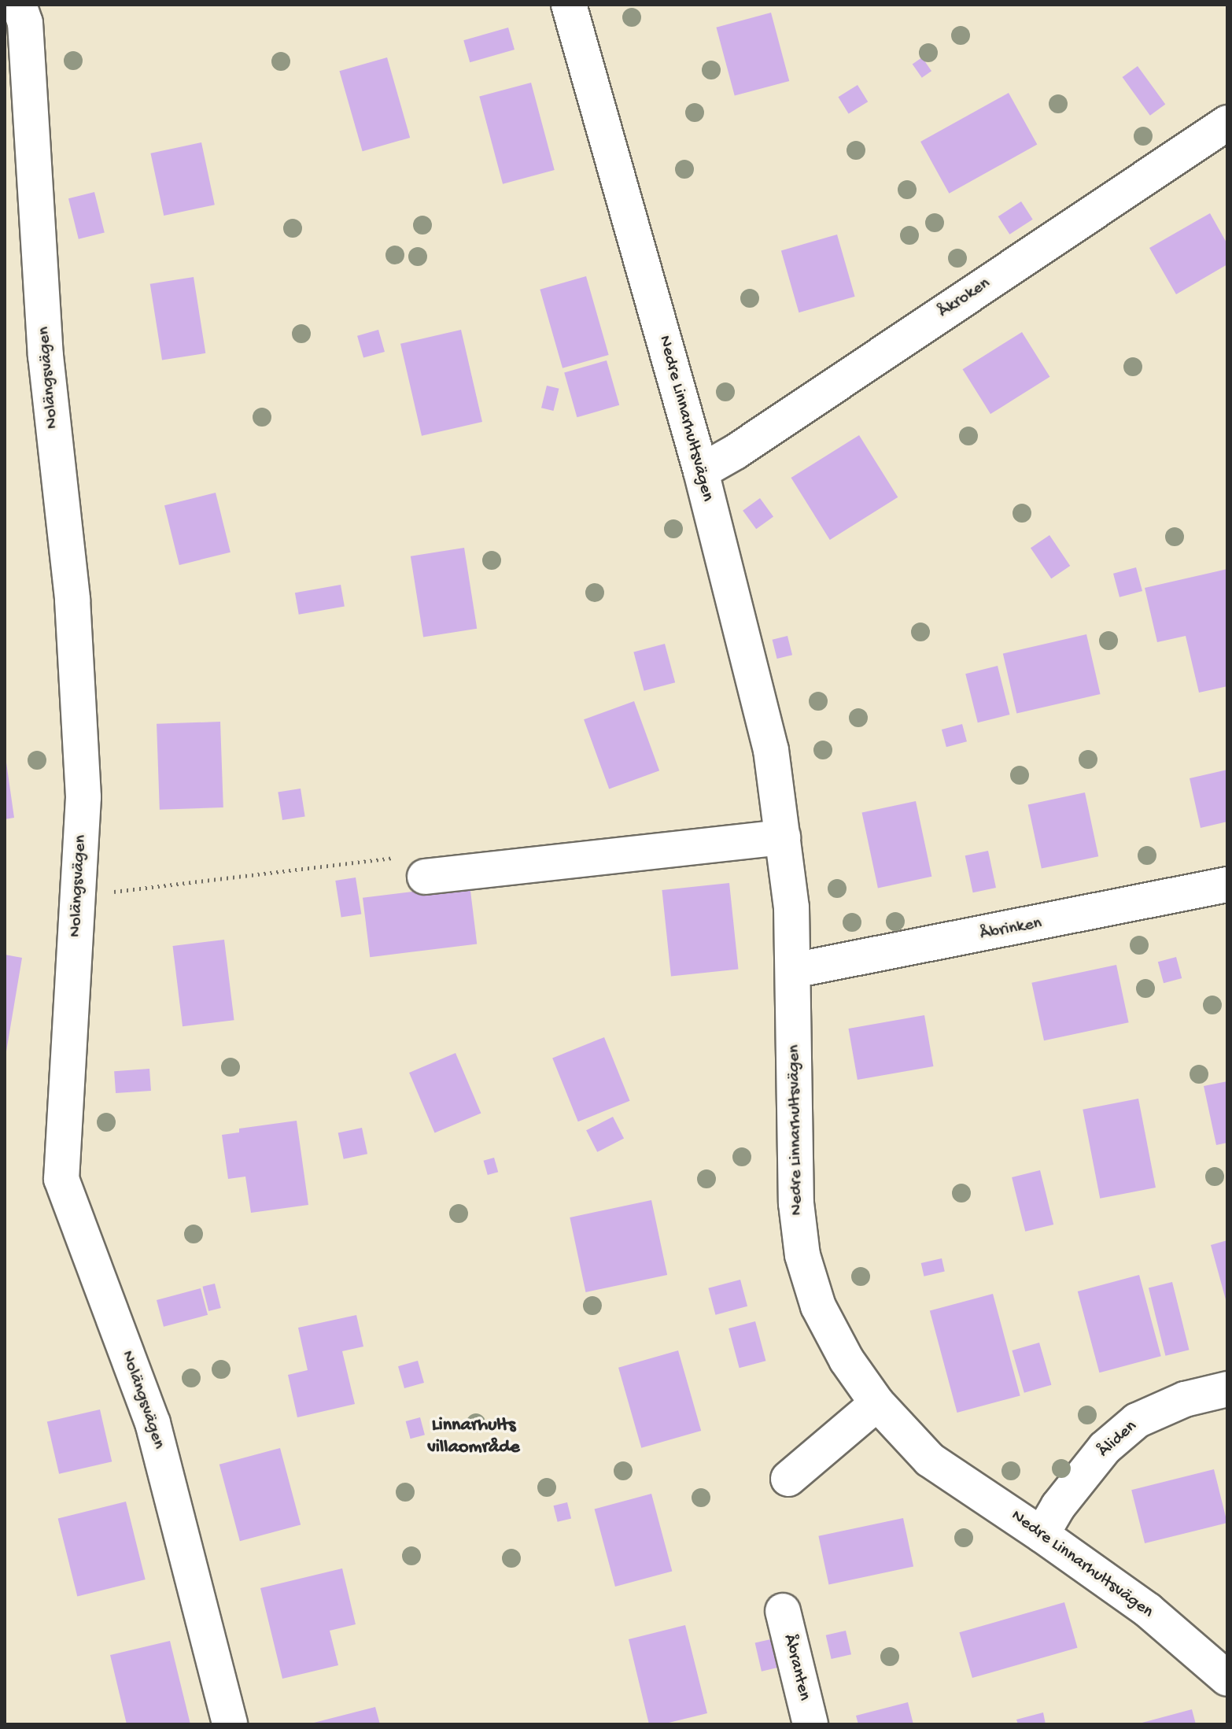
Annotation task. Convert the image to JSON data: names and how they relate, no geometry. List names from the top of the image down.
{
  "streets": {
    "street": [
      "Åkroken",
      "Nolängsvägen",
      "Nedre Linnarhultsvägen",
      "Åbrinken",
      "Åliden",
      "Åbranten"
    ]
  },
  "crossings": [
    ["Åkroken", "Nedre Linnarhultsvägen"],
    ["Nedre Linnarhultsvägen", "Åbrinken"],
    ["Nedre Linnarhultsvägen", "Åliden"]
  ],
  "districts": ["Linnarhults villaområde"]
}
